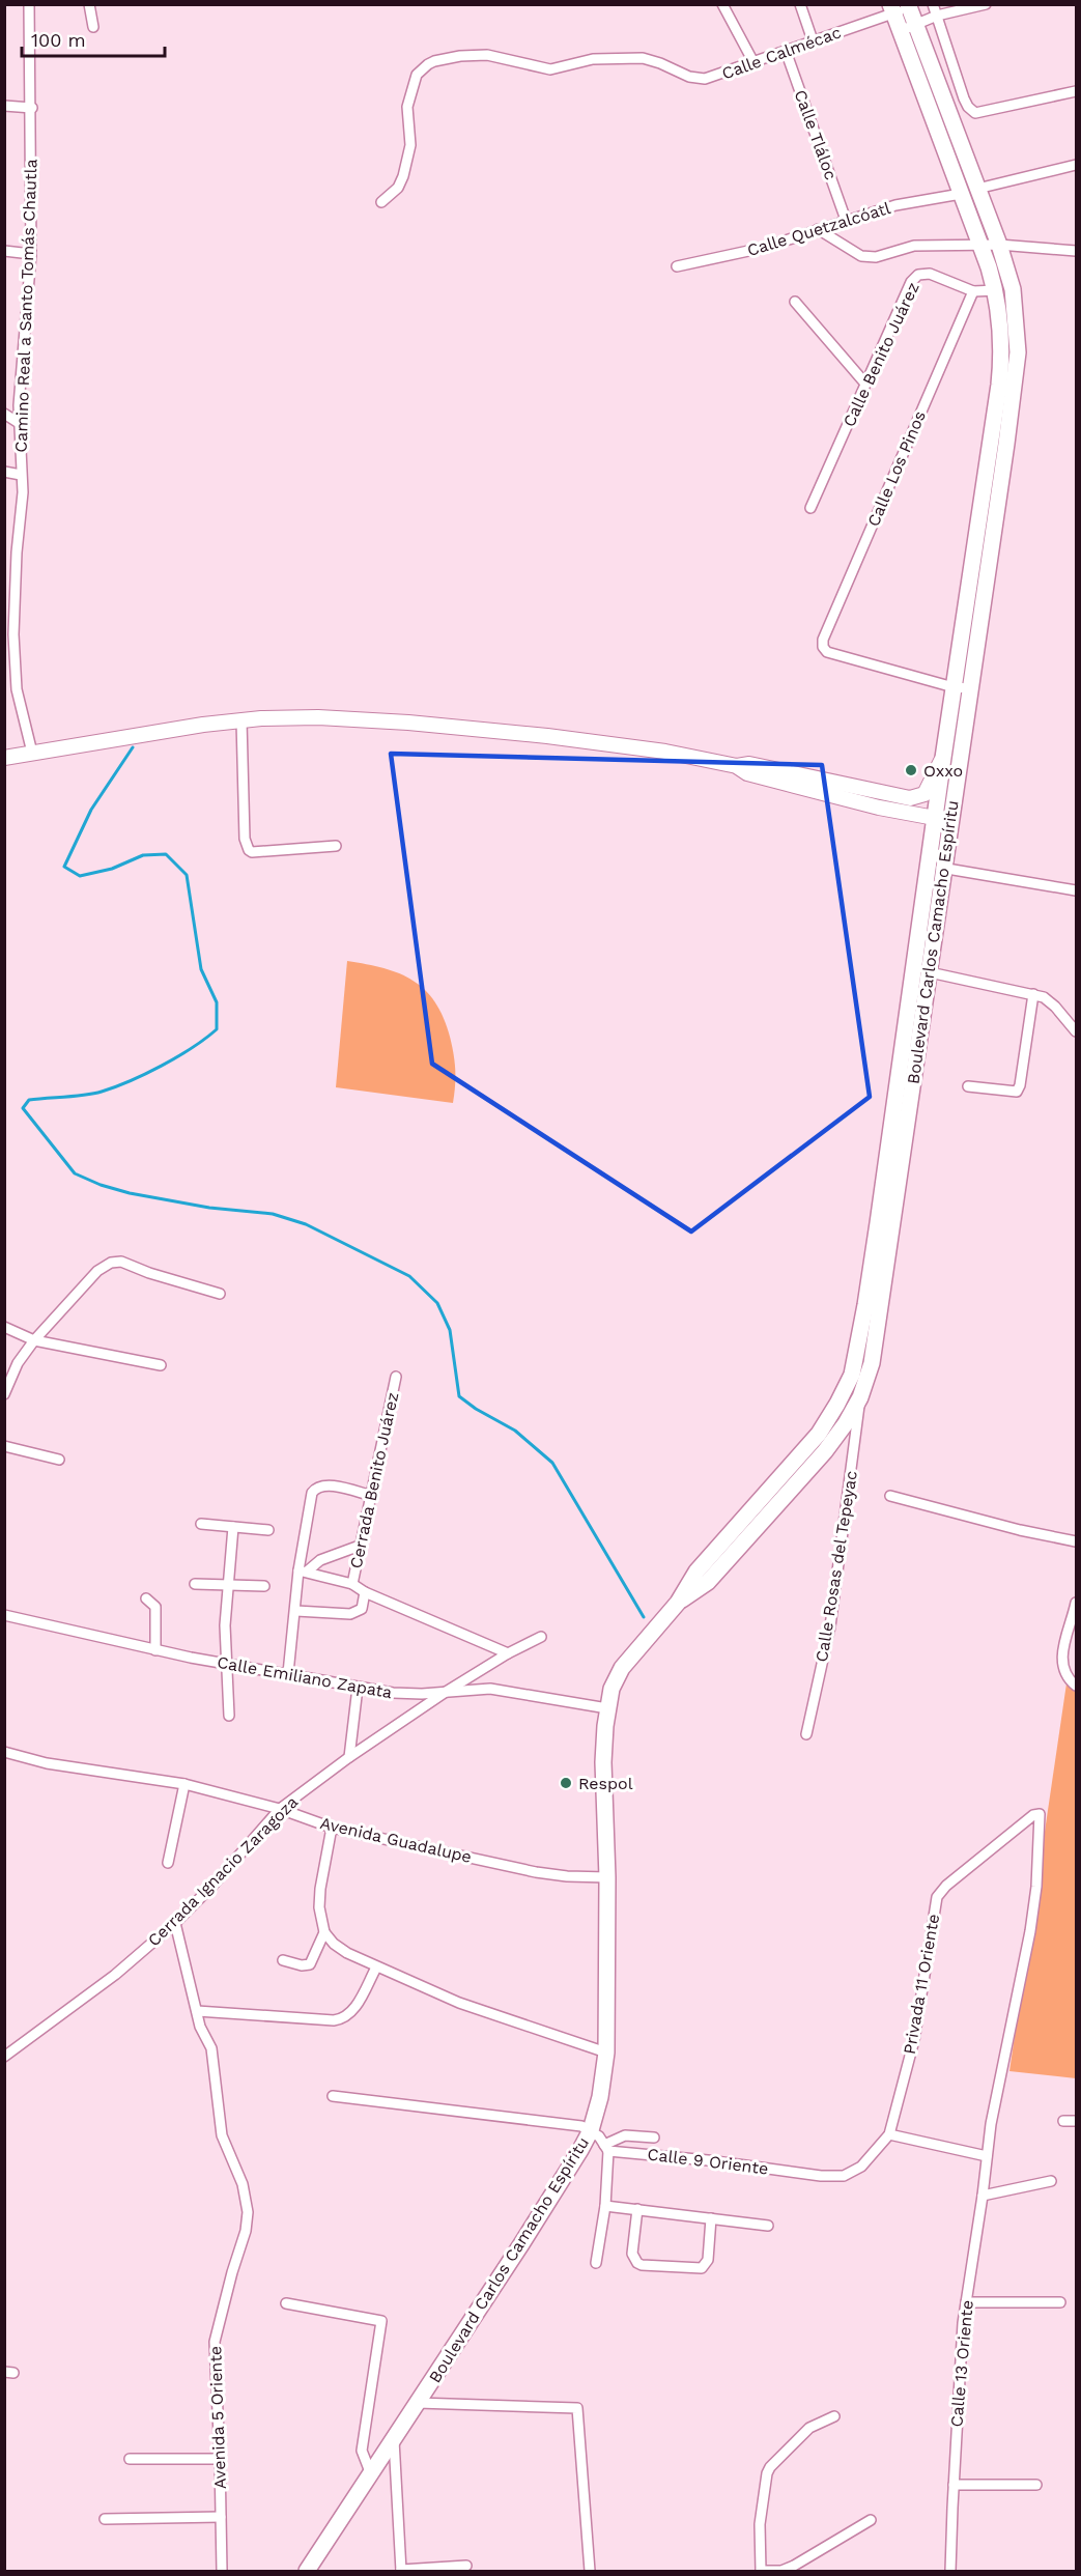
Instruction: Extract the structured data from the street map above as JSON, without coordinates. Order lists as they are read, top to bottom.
{
  "streets": {
    "main road": ["Boulevard Carlos Camacho Espíritu"],
    "street": [
      "Calle Calmécac",
      "Calle Tláloc",
      "Calle Quetzalcóatl",
      "Camino Real a Santo Tomás Chautla",
      "Calle Benito Juárez",
      "Calle Los Pinos",
      "Cerrada Benito Juárez",
      "Calle Rosas del Tepeyac",
      "Calle Emiliano Zapata",
      "Avenida Guadalupe",
      "Cerrada Ignacio Zaragoza",
      "Privada 11 Oriente",
      "Calle 9 Oriente",
      "Calle 13 Oriente",
      "Avenida 5 Oriente"
    ]
  },
  "crossings": [
    ["Calle Calmécac", "Calle Tláloc"],
    ["Calle Calmécac", "Boulevard Carlos Camacho Espíritu"],
    ["Calle Tláloc", "Calle Quetzalcóatl"],
    ["Calle Quetzalcóatl", "Boulevard Carlos Camacho Espíritu"],
    ["Calle Benito Juárez", "Calle Los Pinos"],
    ["Calle Benito Juárez", "Boulevard Carlos Camacho Espíritu"],
    ["Calle Los Pinos", "Boulevard Carlos Camacho Espíritu"],
    ["Boulevard Carlos Camacho Espíritu", "Calle Rosas del Tepeyac"],
    ["Boulevard Carlos Camacho Espíritu", "Calle Emiliano Zapata"],
    ["Boulevard Carlos Camacho Espíritu", "Avenida Guadalupe"],
    ["Calle Emiliano Zapata", "Cerrada Ignacio Zaragoza"],
    ["Avenida Guadalupe", "Cerrada Ignacio Zaragoza"],
    ["Privada 11 Oriente", "Calle 9 Oriente"],
    ["Privada 11 Oriente", "Calle 13 Oriente"]
  ],
  "places": ["Oxxo", "Respol"],
  "scale_bar": "100 m"
}
